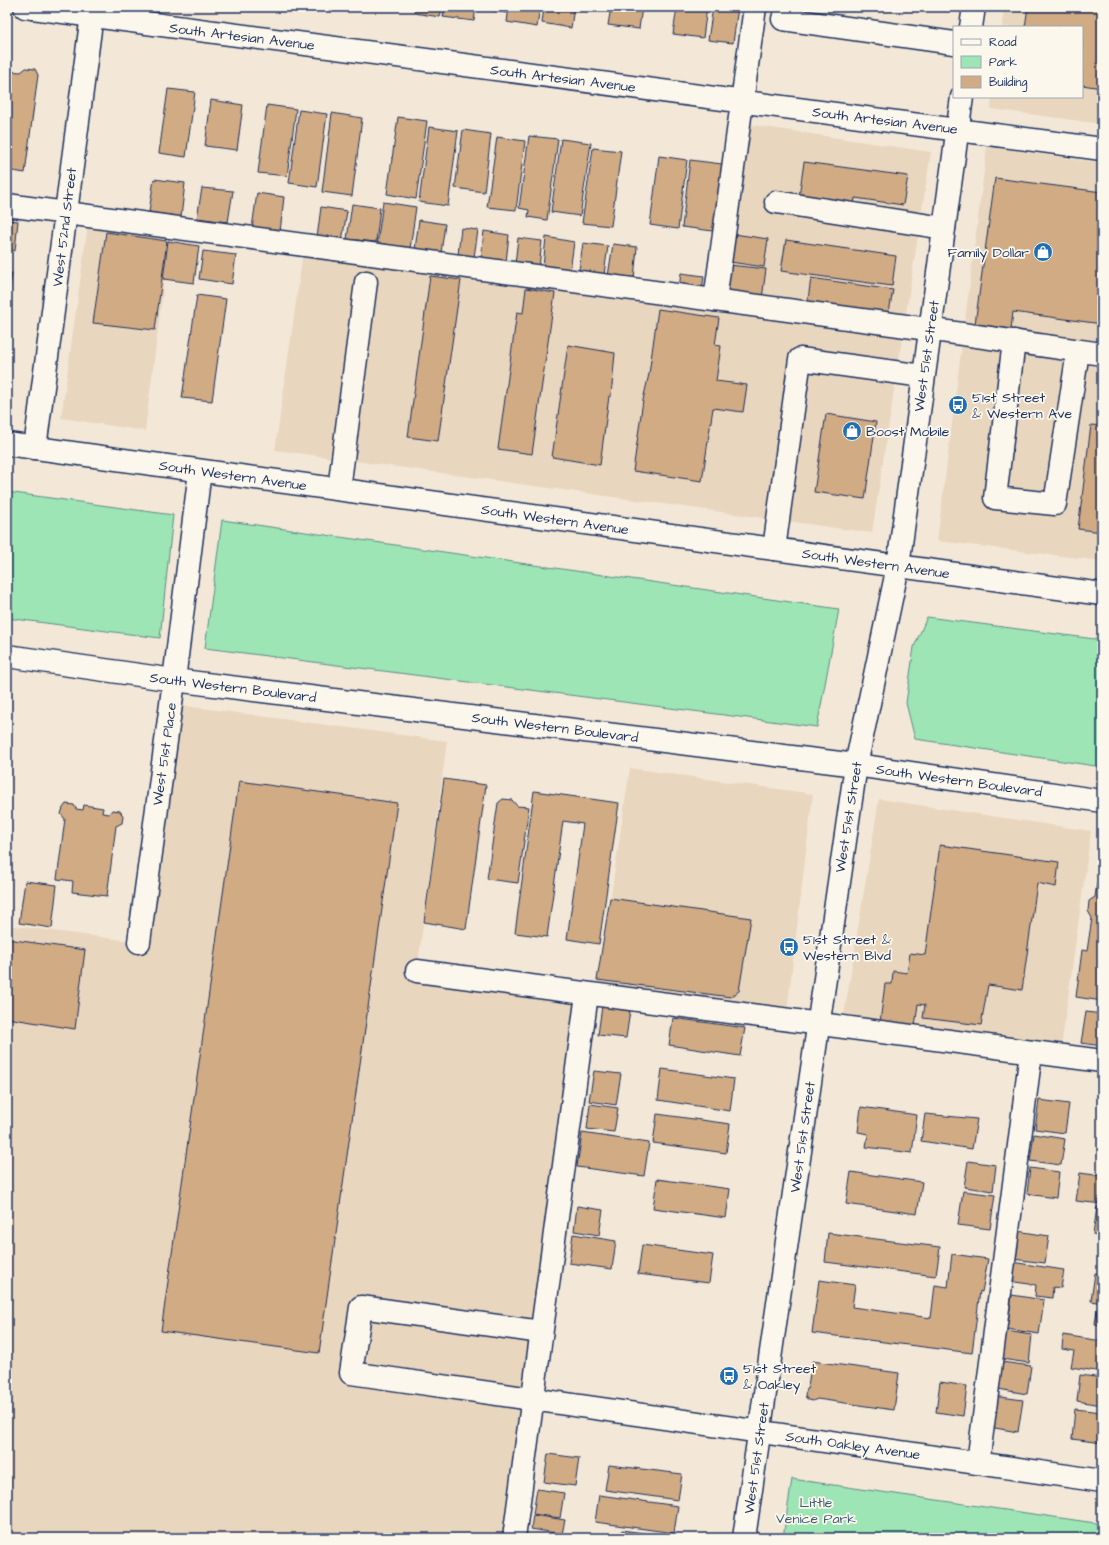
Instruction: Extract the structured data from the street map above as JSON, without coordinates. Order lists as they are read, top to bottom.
{
  "streets": {
    "street": [
      "South Artesian Avenue",
      "West 52nd Street",
      "West 51st Street",
      "South Western Avenue",
      "South Western Boulevard",
      "West 51st Place",
      "South Oakley Avenue"
    ]
  },
  "crossings": [
    ["South Artesian Avenue", "West 52nd Street"],
    ["South Artesian Avenue", "West 51st Street"],
    ["West 52nd Street", "South Western Avenue"],
    ["West 51st Street", "South Western Avenue"],
    ["West 51st Street", "South Western Boulevard"],
    ["West 51st Street", "South Oakley Avenue"],
    ["South Western Avenue", "West 51st Place"],
    ["South Western Boulevard", "West 51st Place"]
  ],
  "parks": ["Little Venice Park"],
  "places": {
    "shop": ["Family Dollar", "Boost Mobile"],
    "bus stop": ["51st Street & Western Ave", "51st Street & Western Blvd", "51st Street & Oakley"]
  },
  "legend": ["Road", "Park", "Building"]
}
